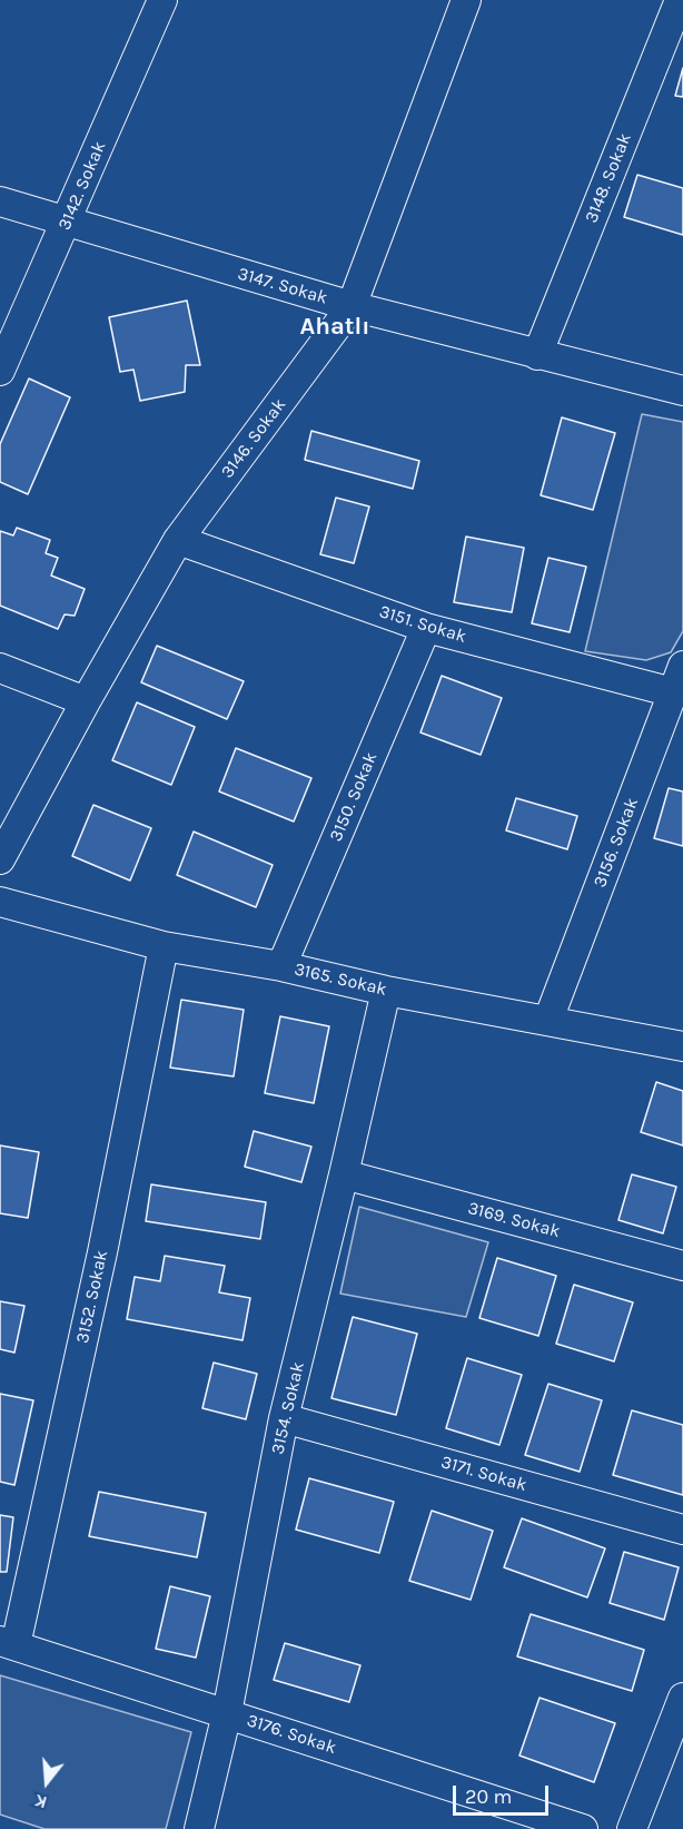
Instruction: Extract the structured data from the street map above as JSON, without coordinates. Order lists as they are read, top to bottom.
{
  "streets": {
    "street": [
      "3148. Sokak",
      "3142. Sokak",
      "3147. Sokak",
      "3146. Sokak",
      "3151. Sokak",
      "3150. Sokak",
      "3156. Sokak",
      "3165. Sokak",
      "3169. Sokak",
      "3152. Sokak",
      "3154. Sokak",
      "3171. Sokak",
      "3176. Sokak"
    ]
  },
  "crossings": [
    ["3148. Sokak", "3147. Sokak"],
    ["3142. Sokak", "3147. Sokak"],
    ["3147. Sokak", "3146. Sokak"],
    ["3146. Sokak", "3151. Sokak"],
    ["3151. Sokak", "3150. Sokak"],
    ["3151. Sokak", "3156. Sokak"],
    ["3150. Sokak", "3165. Sokak"],
    ["3156. Sokak", "3165. Sokak"],
    ["3165. Sokak", "3152. Sokak"],
    ["3165. Sokak", "3154. Sokak"],
    ["3169. Sokak", "3154. Sokak"],
    ["3152. Sokak", "3176. Sokak"],
    ["3154. Sokak", "3171. Sokak"],
    ["3154. Sokak", "3176. Sokak"]
  ],
  "districts": ["Ahatlı"],
  "scale_bar": "20 m",
  "north": "bottom"
}
